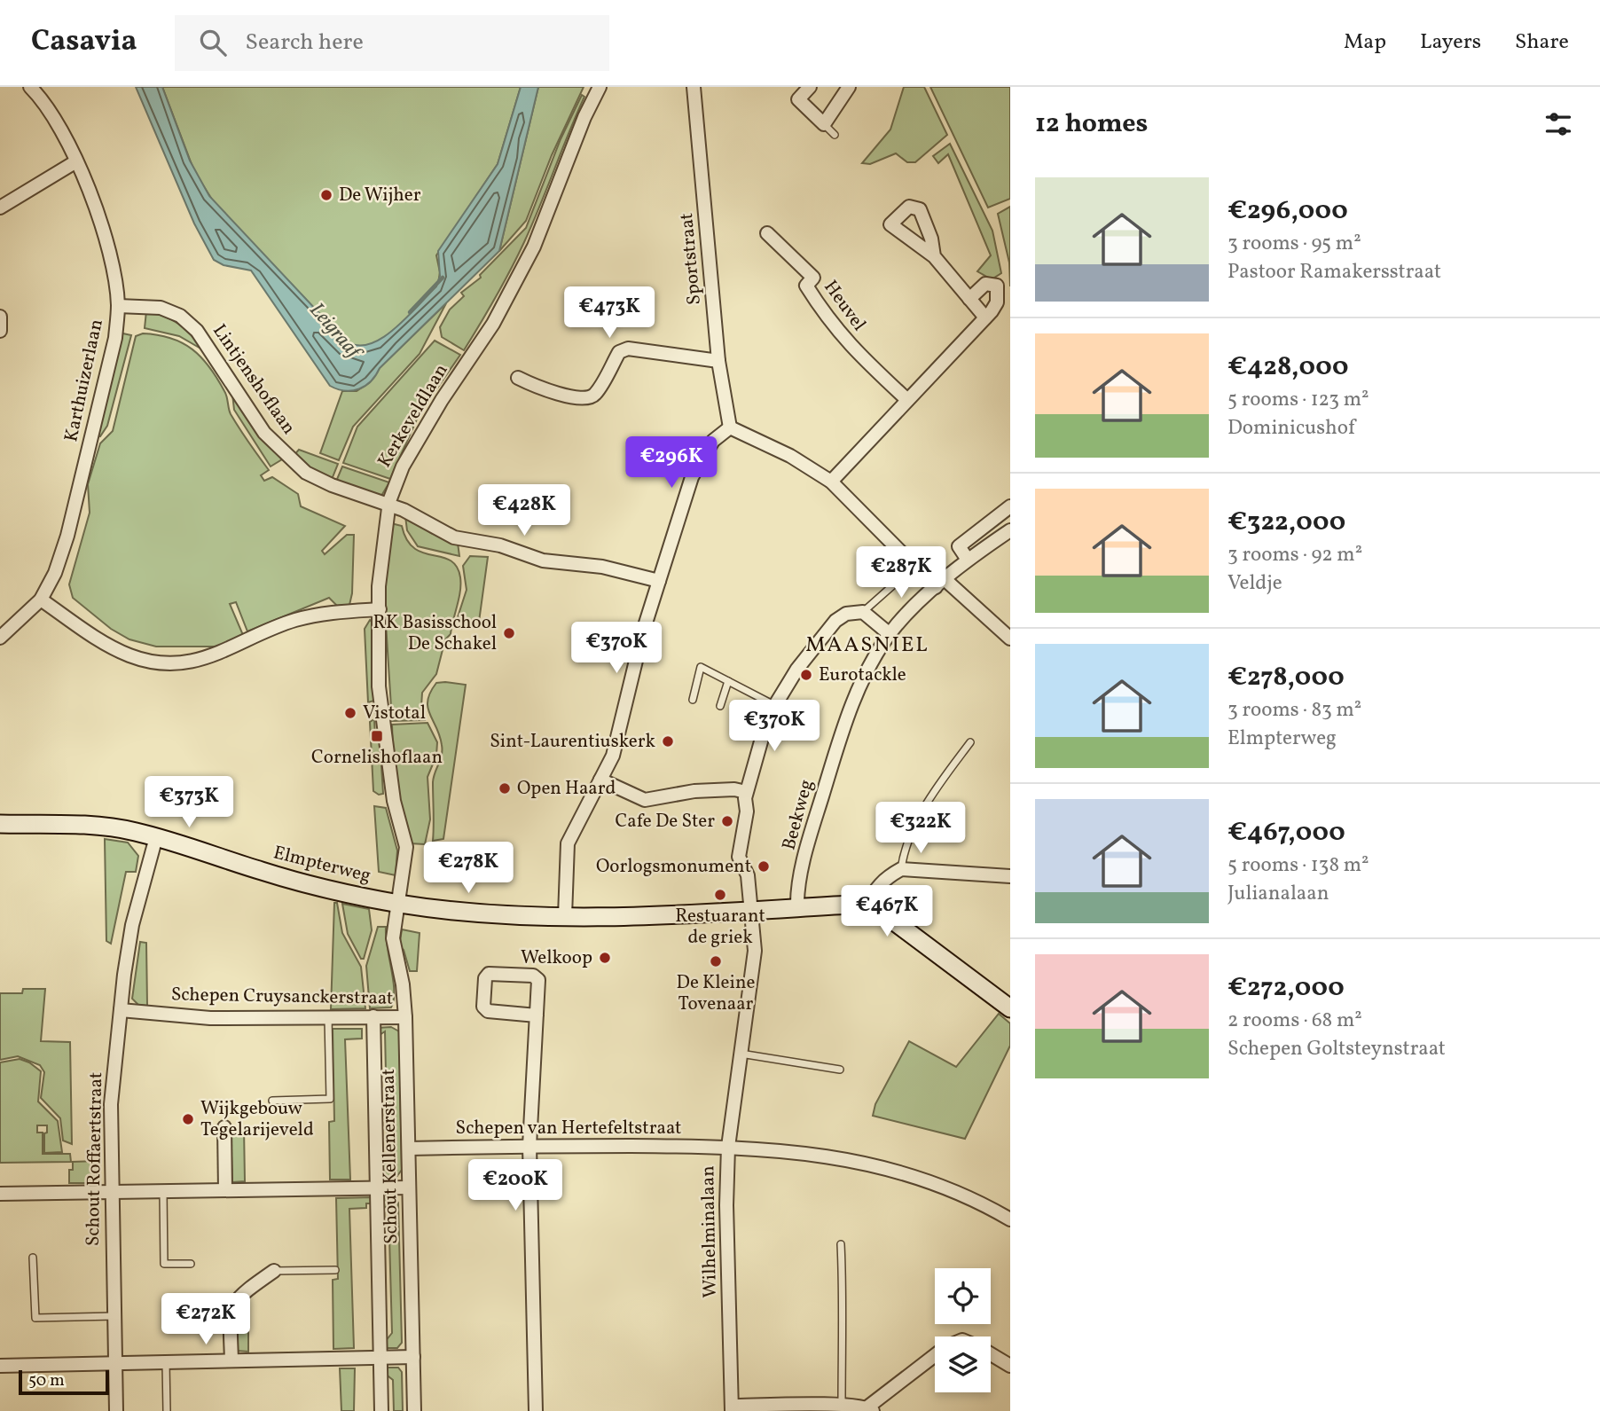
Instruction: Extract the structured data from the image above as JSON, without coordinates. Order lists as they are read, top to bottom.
{
  "streets": {
    "street": [
      "Sportstraat",
      "Heuvel",
      "Lintjenshoflaan",
      "Karthuizerlaan",
      "Kerkeveldlaan",
      "Beekweg",
      "Elmpterweg",
      "Schepen Cruysanckerstraat",
      "Schepen van Hertefeltstraat",
      "Schout Kellenerstraat",
      "Schout Roffaertstraat",
      "Wilhelminalaan"
    ]
  },
  "crossings": [
    ["Lintjenshoflaan", "Karthuizerlaan"],
    ["Lintjenshoflaan", "Kerkeveldlaan"],
    ["Kerkeveldlaan", "Elmpterweg"],
    ["Kerkeveldlaan", "Schout Kellenerstraat"],
    ["Beekweg", "Elmpterweg"],
    ["Elmpterweg", "Schout Kellenerstraat"],
    ["Elmpterweg", "Schout Roffaertstraat"],
    ["Elmpterweg", "Wilhelminalaan"],
    ["Schepen Cruysanckerstraat", "Schout Kellenerstraat"],
    ["Schepen Cruysanckerstraat", "Schout Roffaertstraat"],
    ["Schepen van Hertefeltstraat", "Schout Kellenerstraat"],
    ["Schepen van Hertefeltstraat", "Wilhelminalaan"]
  ],
  "districts": ["MAASNIEL"],
  "water": ["Leigraaf"],
  "places": {
    "other": [
      "De Wijher",
      "RK Basisschool De Schakel",
      "Eurotackle",
      "Vistotal",
      "Sint-Laurentiuskerk",
      "Open Haard",
      "Cafe De Ster",
      "Oorlogsmonument",
      "Restuarant de griek",
      "Welkoop",
      "De Kleine Tovenaar",
      "Wijkgebouw Tegelarijeveld"
    ],
    "transit": ["Cornelishoflaan"]
  },
  "scale_bar": "50 m",
  "page": {
    "header": "Casavia",
    "search": "Search here",
    "nav": ["Map", "Layers", "Share"],
    "heading": "12 homes",
    "list": [
      {
        "name": "€296,000",
        "note": "3 rooms · 95 m² · Pastoor Ramakersstraat"
      },
      {
        "name": "€428,000",
        "note": "5 rooms · 123 m² · Dominicushof"
      },
      {
        "name": "€322,000",
        "note": "3 rooms · 92 m² · Veldje"
      },
      {
        "name": "€278,000",
        "note": "3 rooms · 83 m² · Elmpterweg"
      },
      {
        "name": "€467,000",
        "note": "5 rooms · 138 m² · Julianalaan"
      },
      {
        "name": "€272,000",
        "note": "2 rooms · 68 m² · Schepen Goltsteynstraat"
      }
    ],
    "price": [
      "€473K",
      "€296K",
      "€428K",
      "€287K",
      "€370K",
      "€370K",
      "€373K",
      "€322K",
      "€278K",
      "€467K",
      "€200K",
      "€272K"
    ],
    "scale": "50 m"
  }
}
